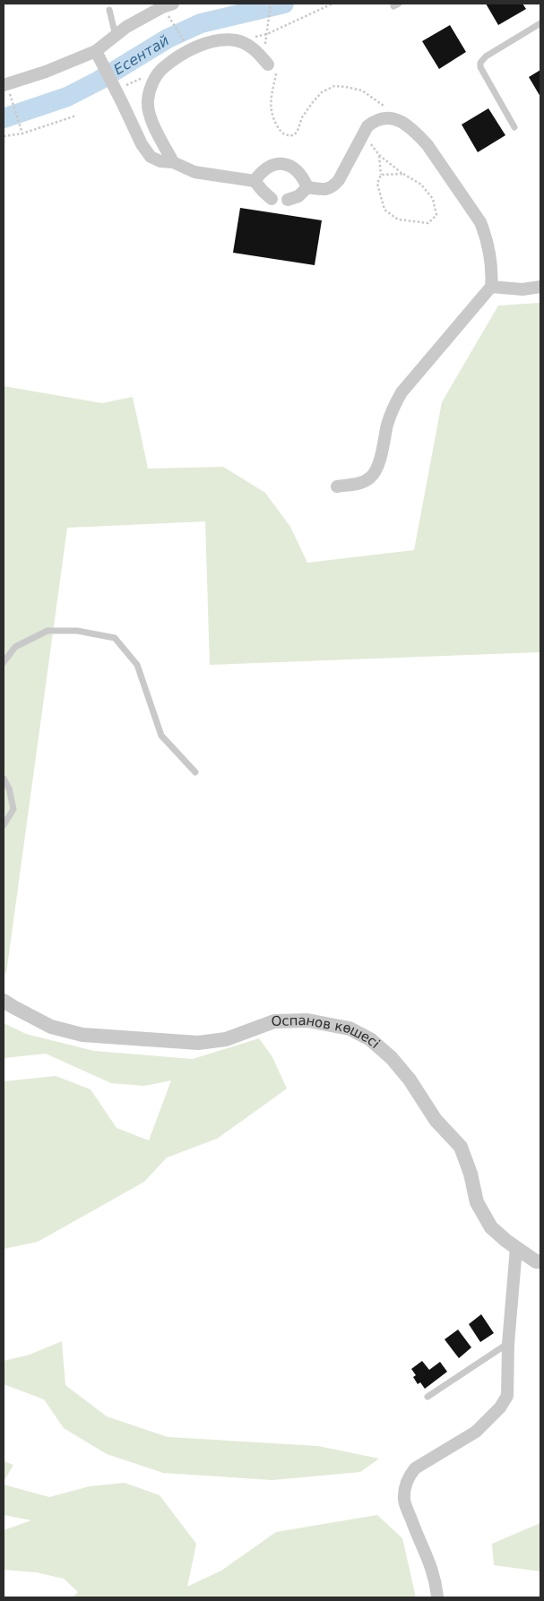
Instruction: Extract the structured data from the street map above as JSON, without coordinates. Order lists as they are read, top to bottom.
{
  "streets": {
    "street": ["Оспанов көшесі"]
  },
  "water": ["Есентай"]
}
